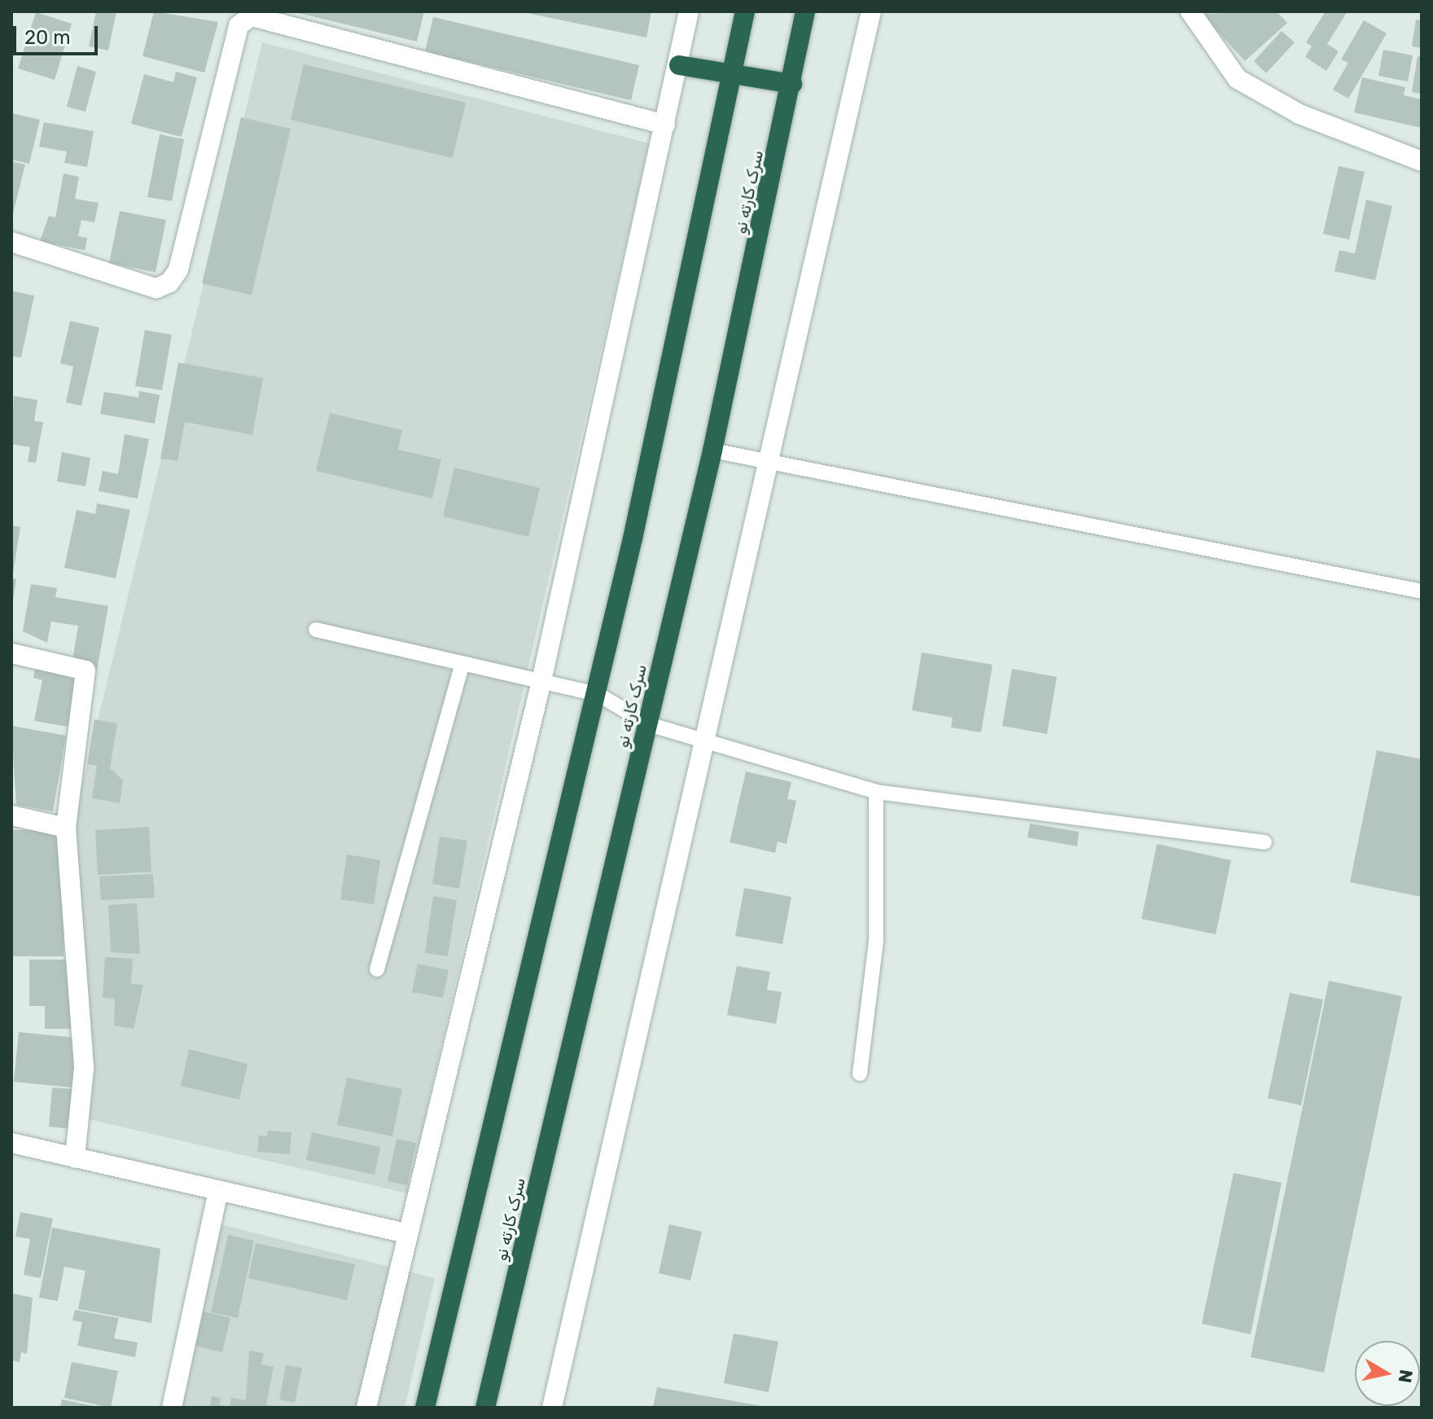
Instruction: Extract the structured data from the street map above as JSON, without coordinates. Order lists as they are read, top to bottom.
{
  "streets": {
    "highway": ["سرک کارته نو"]
  },
  "scale_bar": "20 m",
  "north": "right"
}
